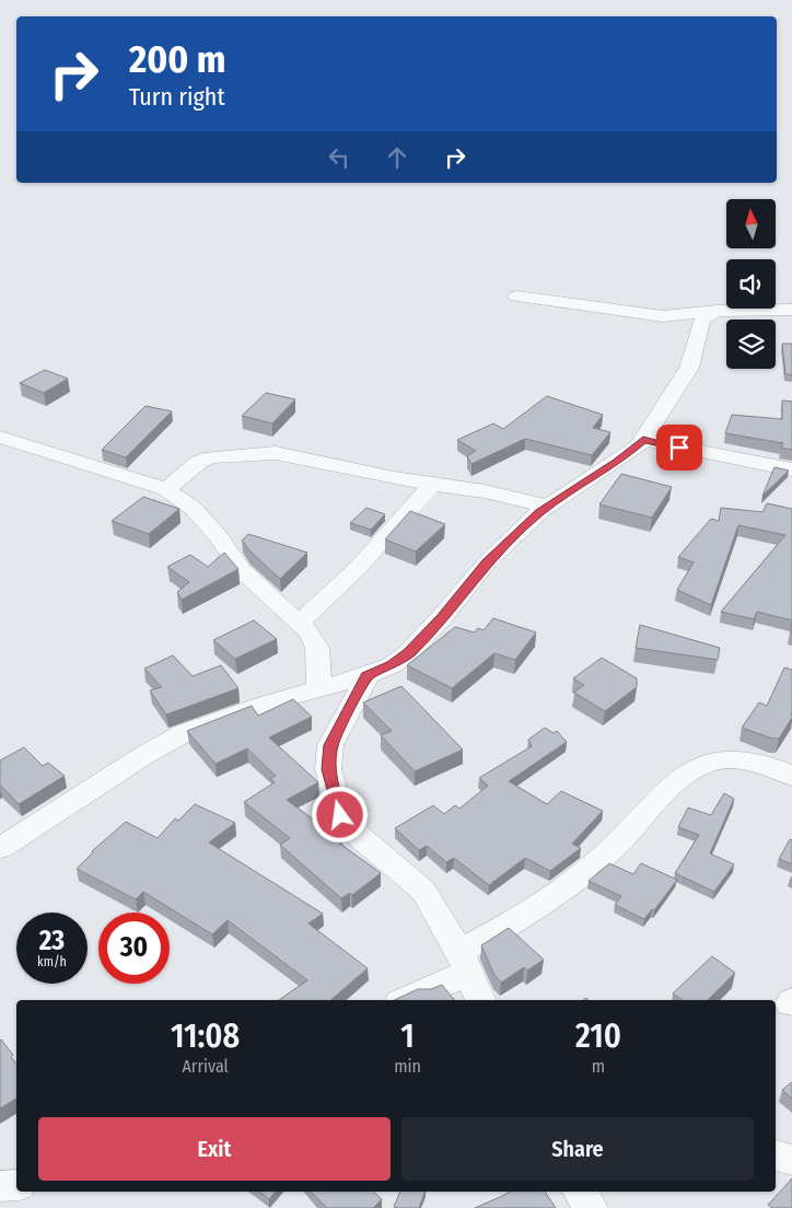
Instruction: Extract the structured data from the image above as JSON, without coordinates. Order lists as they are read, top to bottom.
{
  "north": "top",
  "page": {
    "turn": ["200 m", "Turn right"],
    "speed": "23 km/h",
    "limit": "30",
    "eta": [
      "11:08",
      "Arrival",
      "1",
      "min",
      "210",
      "m"
    ],
    "buttons": ["Exit", "Share"]
  }
}
